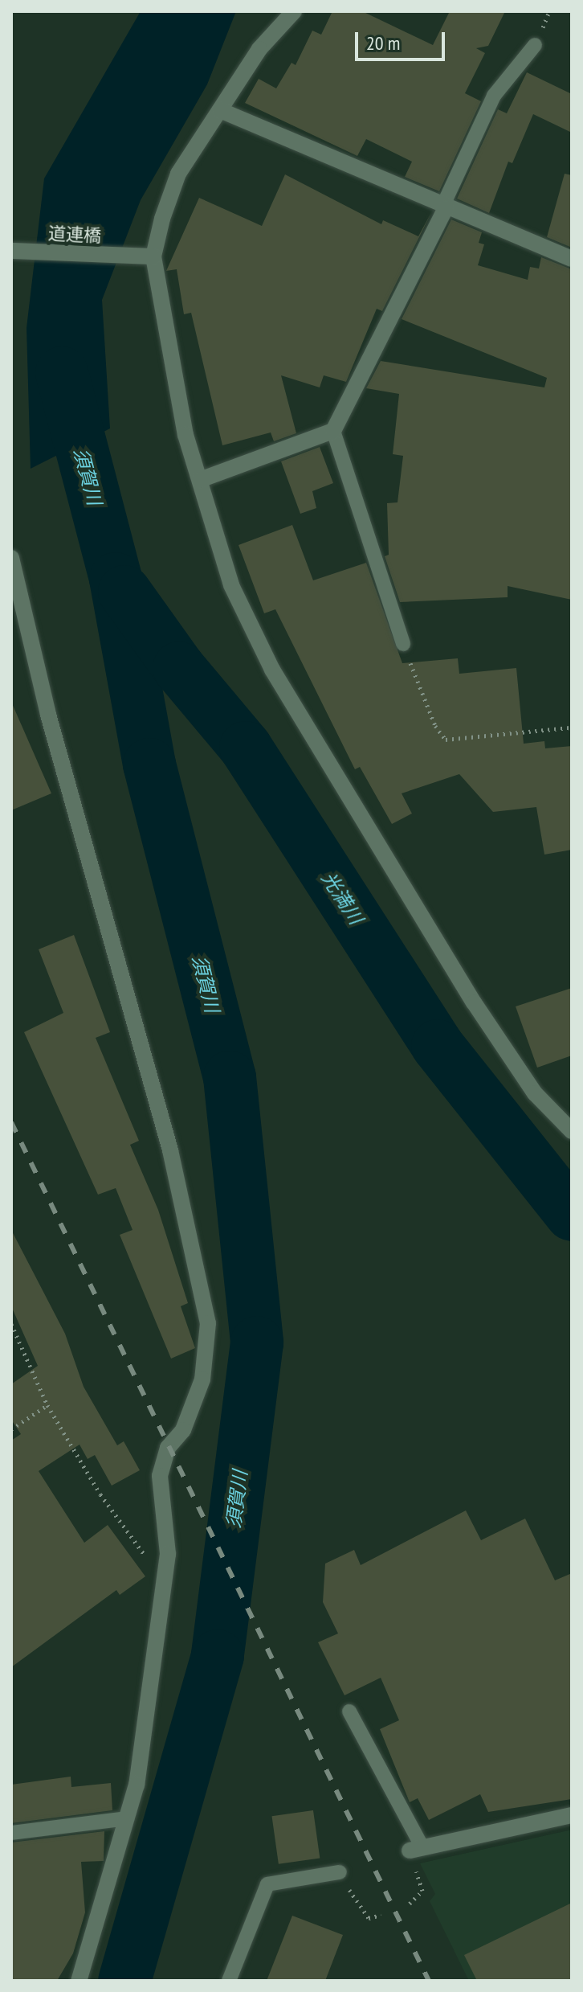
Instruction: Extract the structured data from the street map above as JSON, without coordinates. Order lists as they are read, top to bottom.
{
  "streets": {
    "street": ["道連橋"]
  },
  "water": ["須賀川", "光満川"],
  "scale_bar": "20 m"
}
